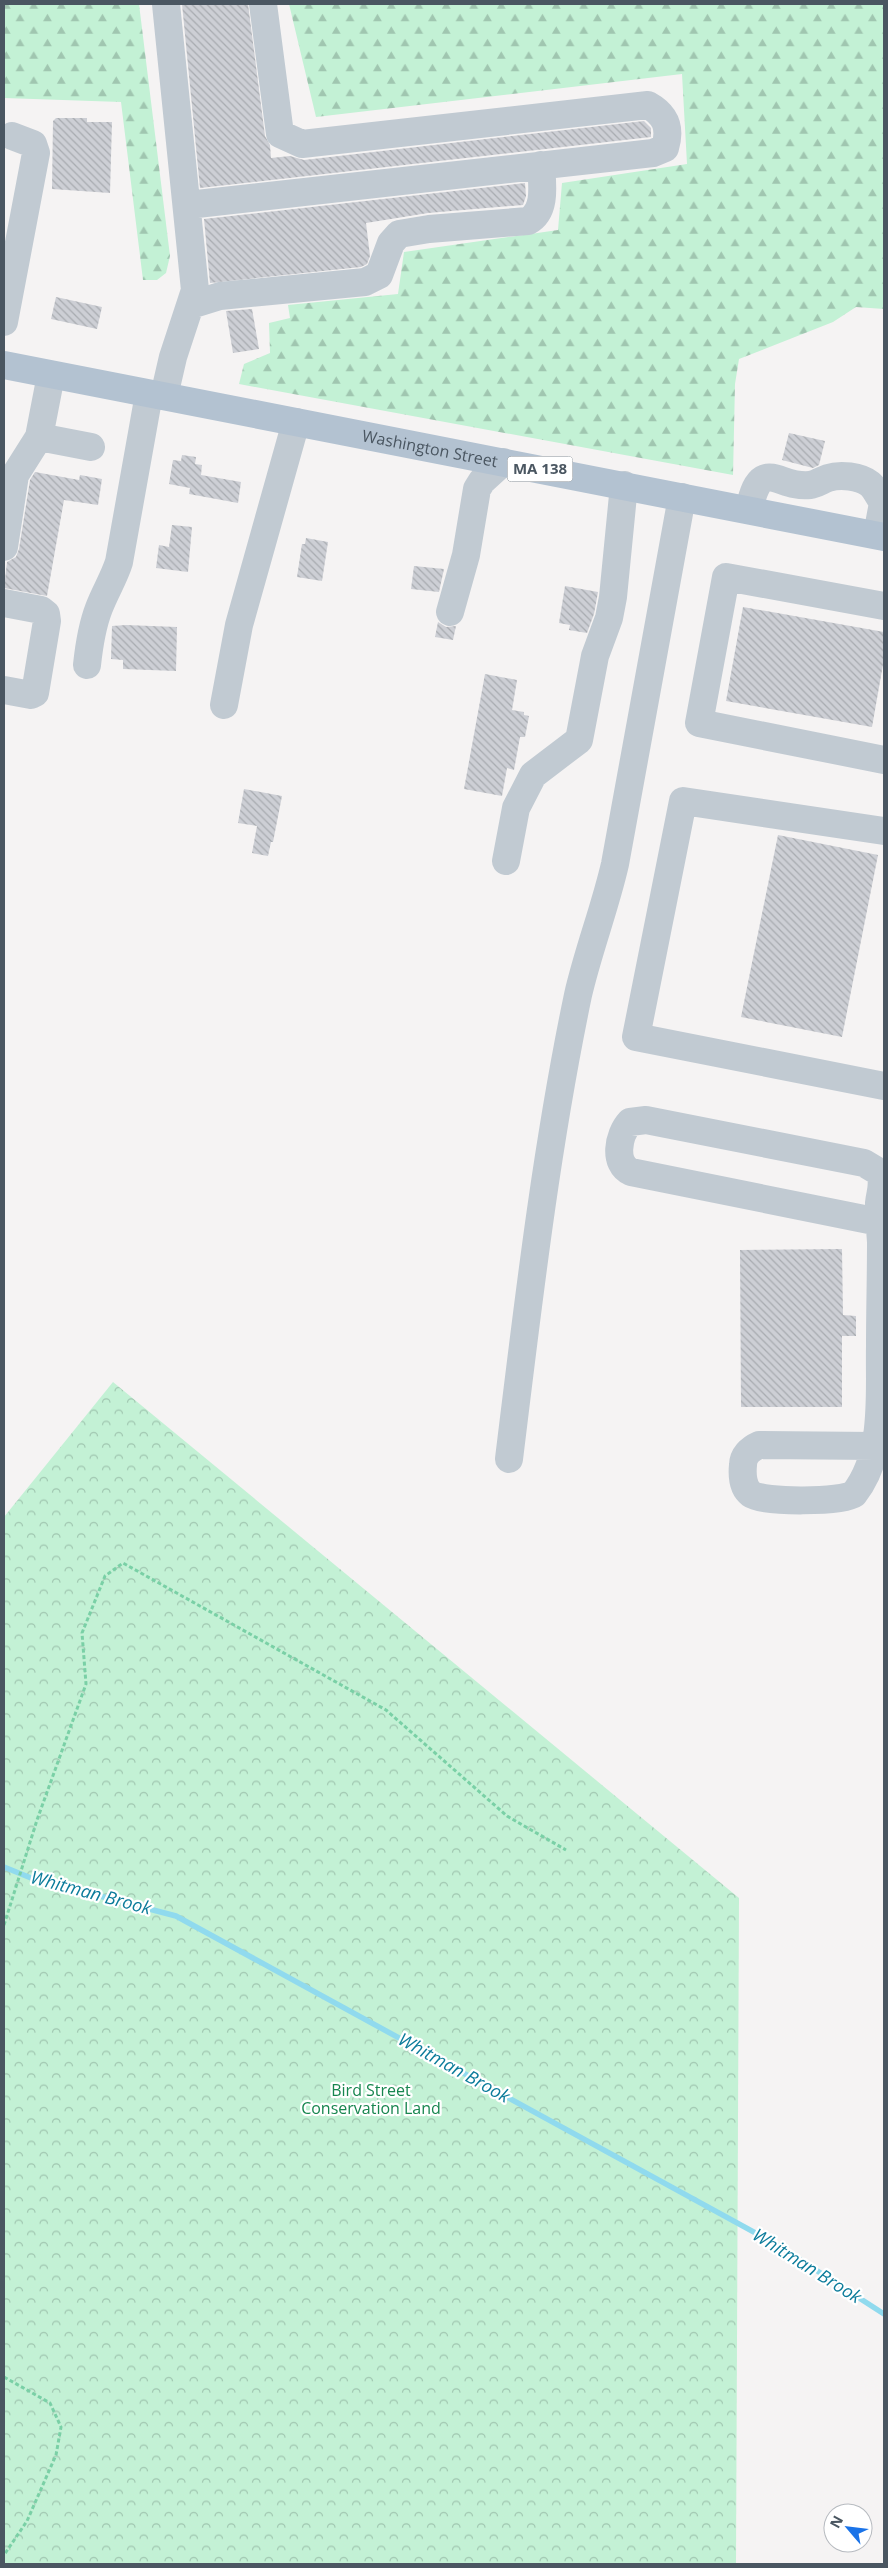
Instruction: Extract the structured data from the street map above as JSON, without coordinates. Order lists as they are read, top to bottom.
{
  "streets": {
    "main road": ["Washington Street", "MA 138"]
  },
  "water": ["Whitman Brook"],
  "parks": ["Bird Street Conservation Land"],
  "north": "top left"
}
